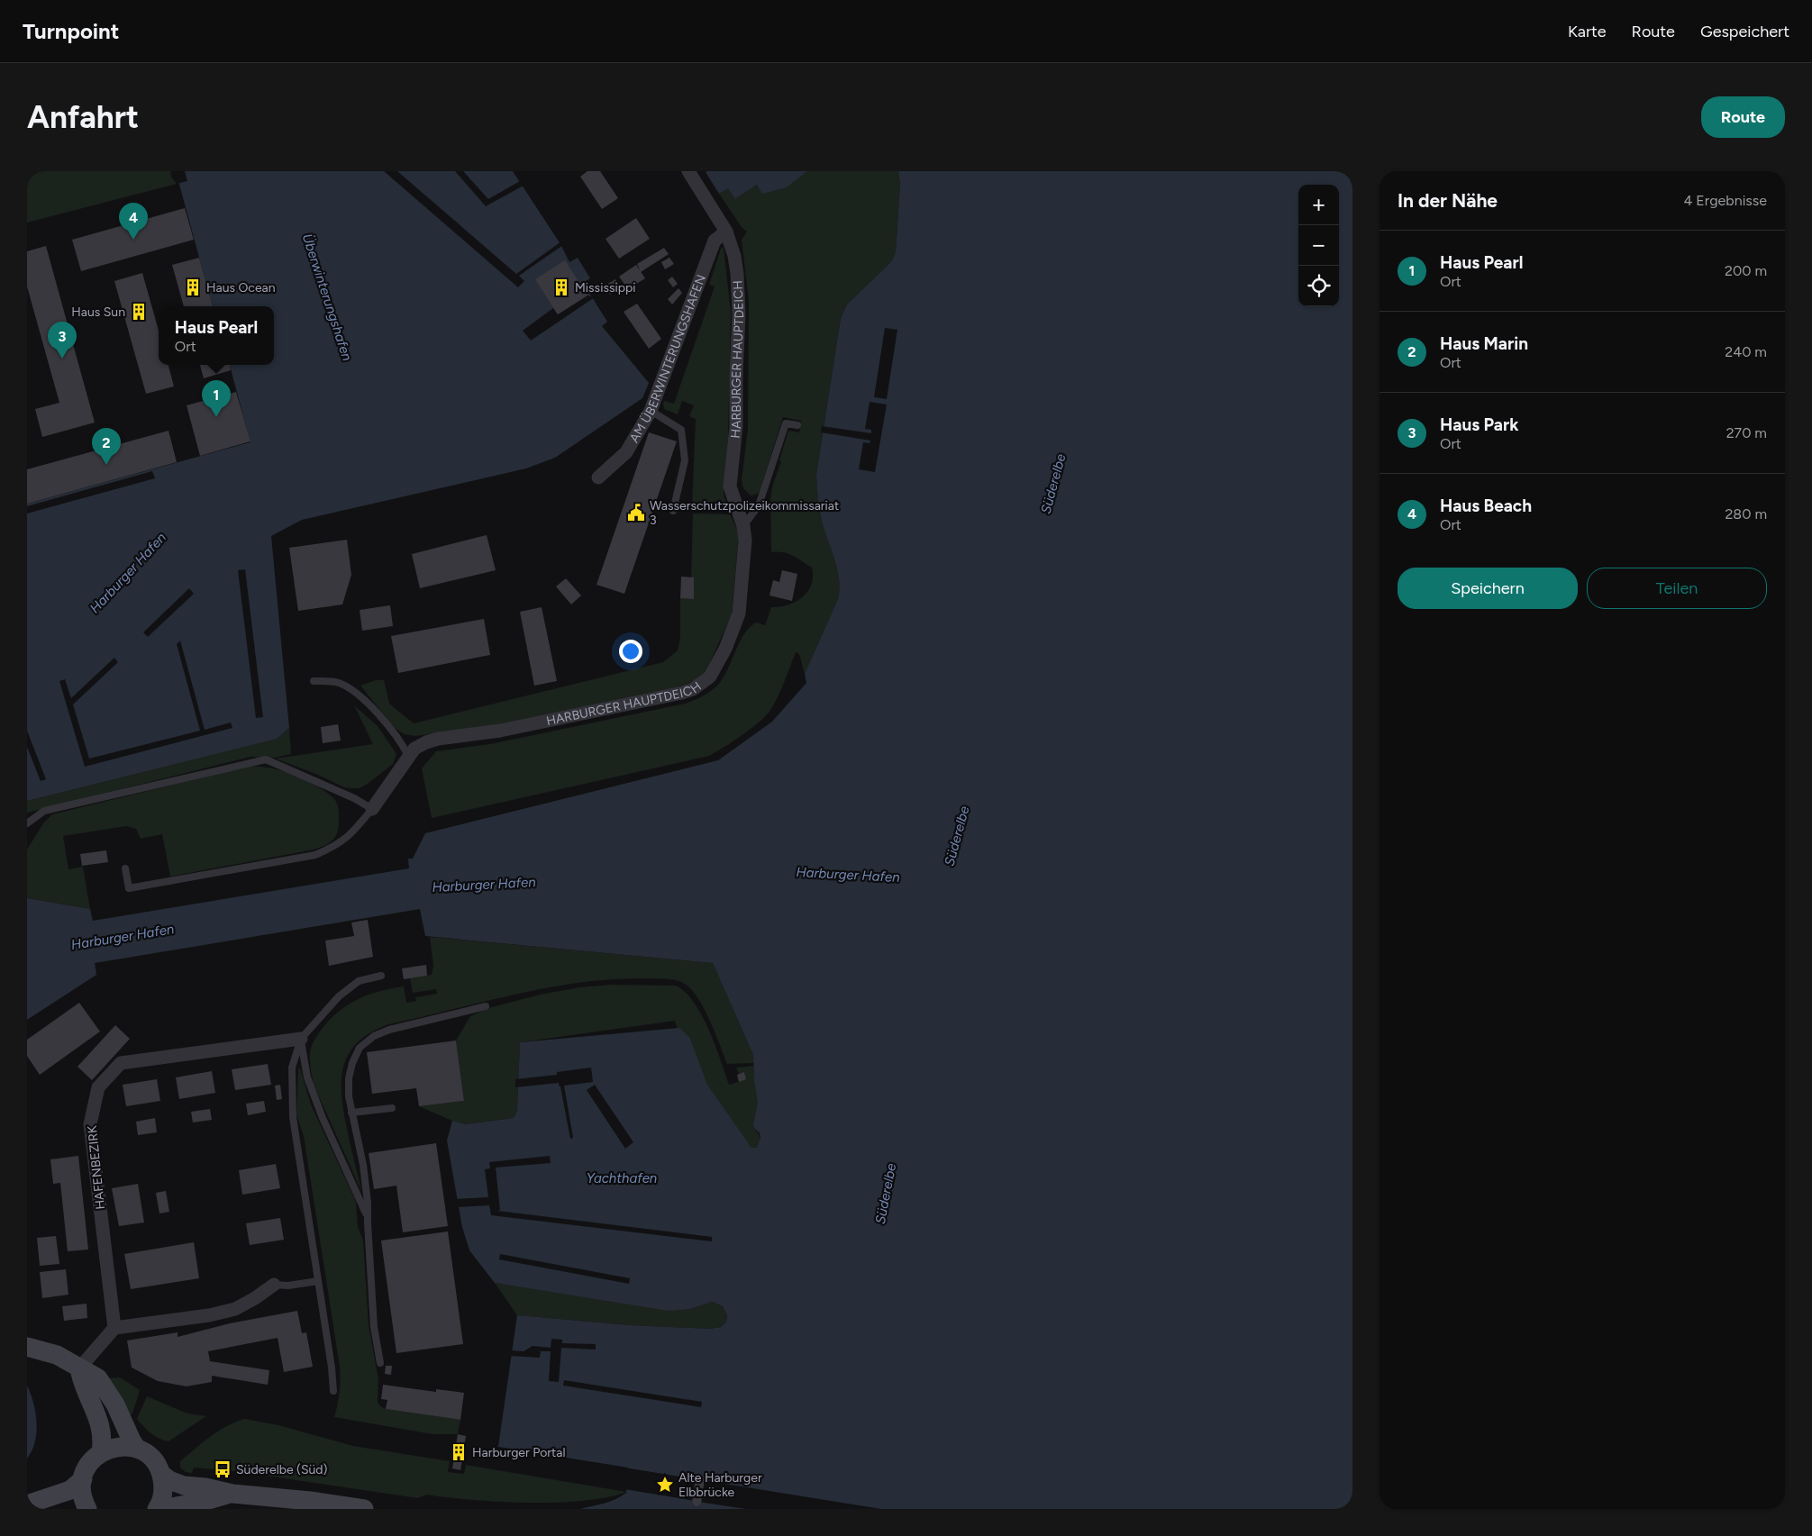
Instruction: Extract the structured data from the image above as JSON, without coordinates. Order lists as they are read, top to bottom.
{
  "streets": {
    "street": ["AM ÜBERWINTERUNGSHAFEN", "HARBURGER HAUPTDEICH", "HAFENBEZIRK"]
  },
  "crossings": [
    ["AM ÜBERWINTERUNGSHAFEN", "HARBURGER HAUPTDEICH"]
  ],
  "water": [
    "Überwinterungshafen",
    "Süderelbe",
    "Harburger Hafen",
    "Yachthafen"
  ],
  "places": {
    "building": [
      "Haus Ocean",
      "Mississippi",
      "Haus Sun",
      "Harburger Portal"
    ],
    "public building": ["Wasserschutzpolizeikommissariat 3"],
    "bus stop": ["Süderelbe (Süd)"],
    "place": ["Alte Harburger Elbbrücke"]
  },
  "page": {
    "header": "Turnpoint",
    "nav": ["Karte", "Route", "Gespeichert"],
    "buttons": [
      "Route",
      ["Speichern", "Teilen"]
    ],
    "title": "Anfahrt",
    "heading": ["In der Nähe", "4 Ergebnisse"],
    "map_buttons": ["+", "−"],
    "pins": [
      "4",
      "3",
      "1",
      "2"
    ],
    "list": [
      {
        "mark": "1",
        "name": "Haus Pearl",
        "note": "Ort",
        "value": "200 m"
      },
      {
        "mark": "2",
        "name": "Haus Marin",
        "note": "Ort",
        "value": "240 m"
      },
      {
        "mark": "3",
        "name": "Haus Park",
        "note": "Ort",
        "value": "270 m"
      },
      {
        "mark": "4",
        "name": "Haus Beach",
        "note": "Ort",
        "value": "280 m"
      }
    ],
    "popup": ["Haus Pearl", "Ort"]
  }
}
